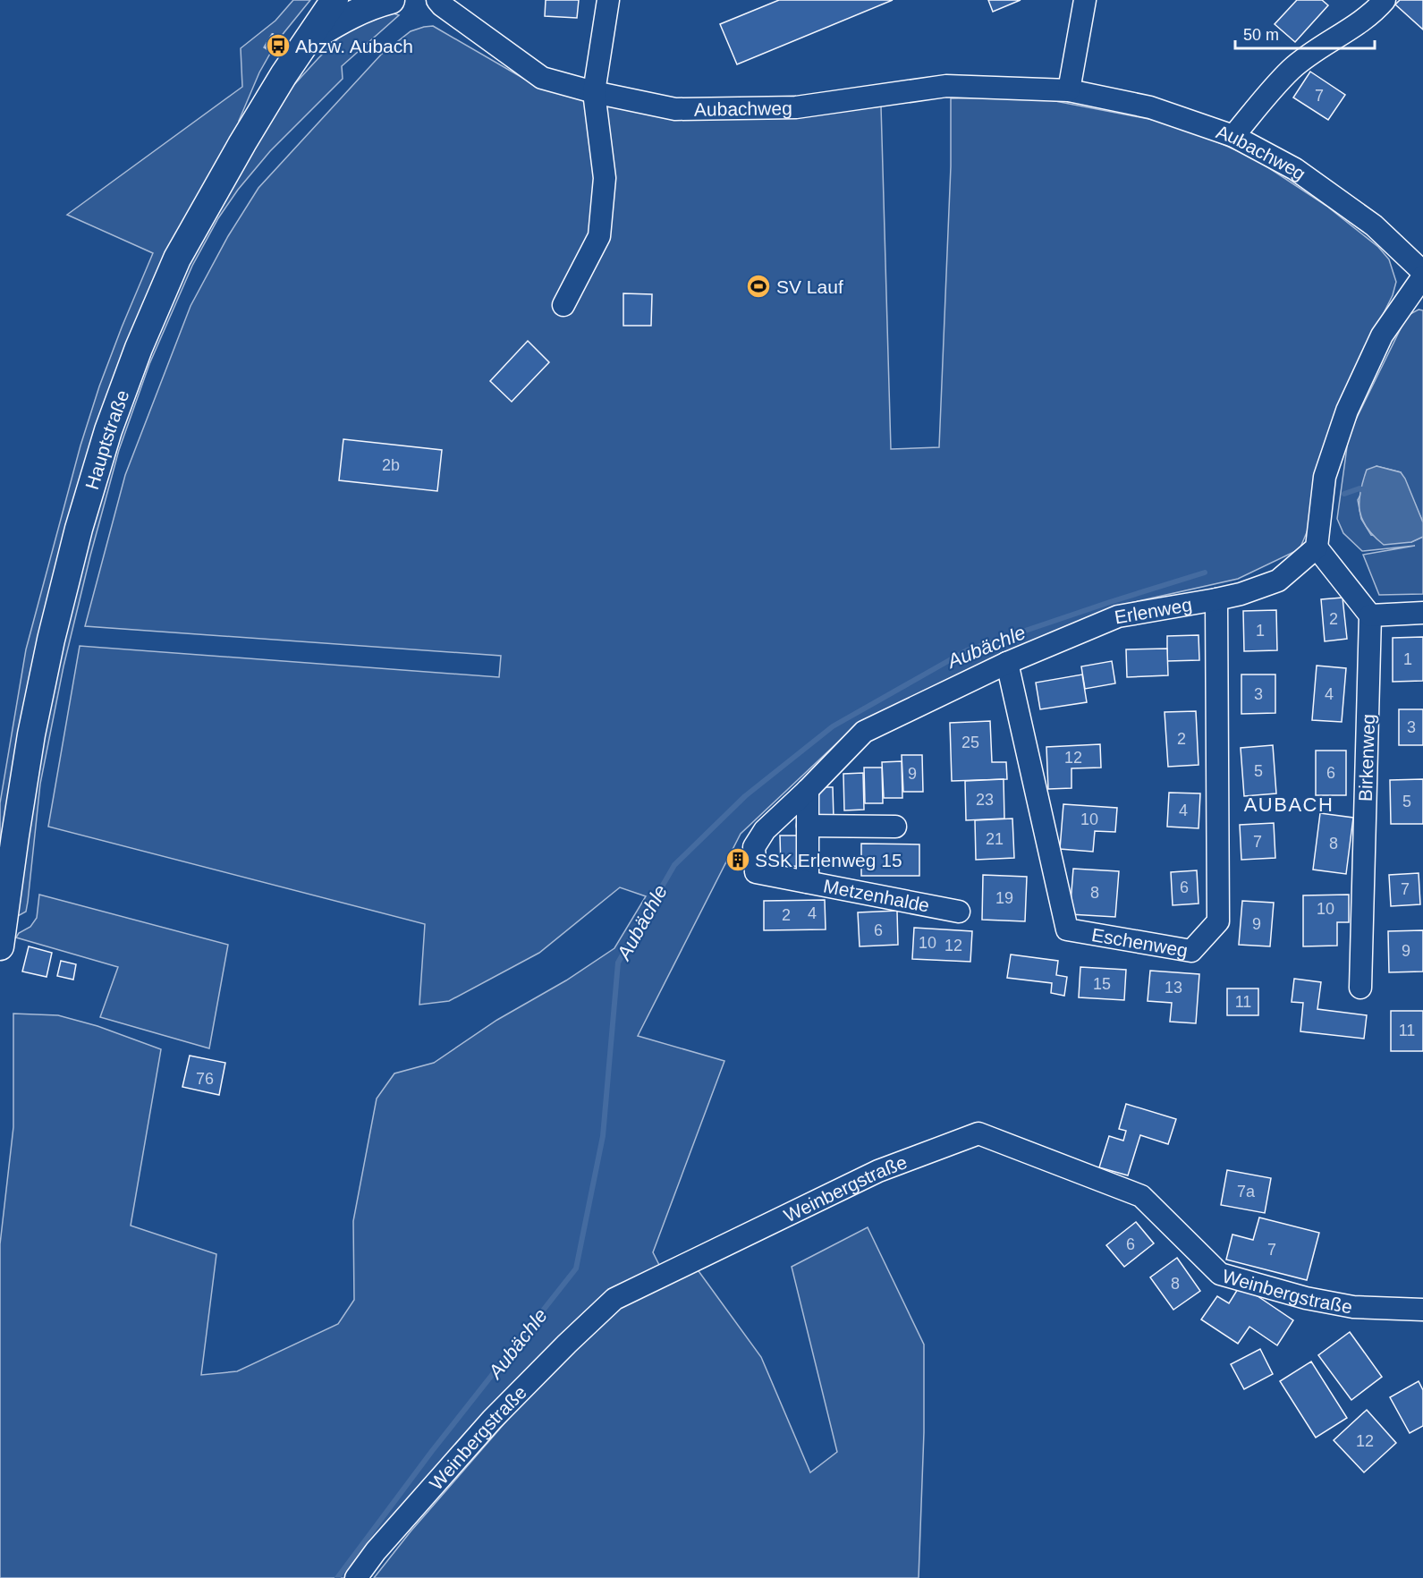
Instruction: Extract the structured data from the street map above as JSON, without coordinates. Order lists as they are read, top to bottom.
{
  "streets": {
    "main road": ["Hauptstraße"],
    "street": [
      "Aubachweg",
      "Erlenweg",
      "Birkenweg",
      "Metzenhalde",
      "Eschenweg",
      "Weinbergstraße"
    ]
  },
  "crossings": [
    ["Erlenweg", "Metzenhalde"],
    ["Erlenweg", "Eschenweg"]
  ],
  "districts": ["AUBACH"],
  "water": ["Aubächle"],
  "places": {
    "bus stop": ["Abzw. Aubach"],
    "sports": ["SV Lauf"],
    "building": ["SSK Erlenweg 15"]
  },
  "house_numbers": [
    "7",
    "2b",
    "2",
    "1",
    "1",
    "3",
    "4",
    "3",
    "2",
    "25",
    "12",
    "5",
    "6",
    "9",
    "23",
    "5",
    "4",
    "10",
    "21",
    "7",
    "8",
    "6",
    "7",
    "8",
    "19",
    "10",
    "4",
    "2",
    "9",
    "6",
    "10",
    "12",
    "9",
    "15",
    "13",
    "11",
    "11",
    "76",
    "7a",
    "6",
    "7",
    "8",
    "12"
  ],
  "scale_bar": "50 m"
}
